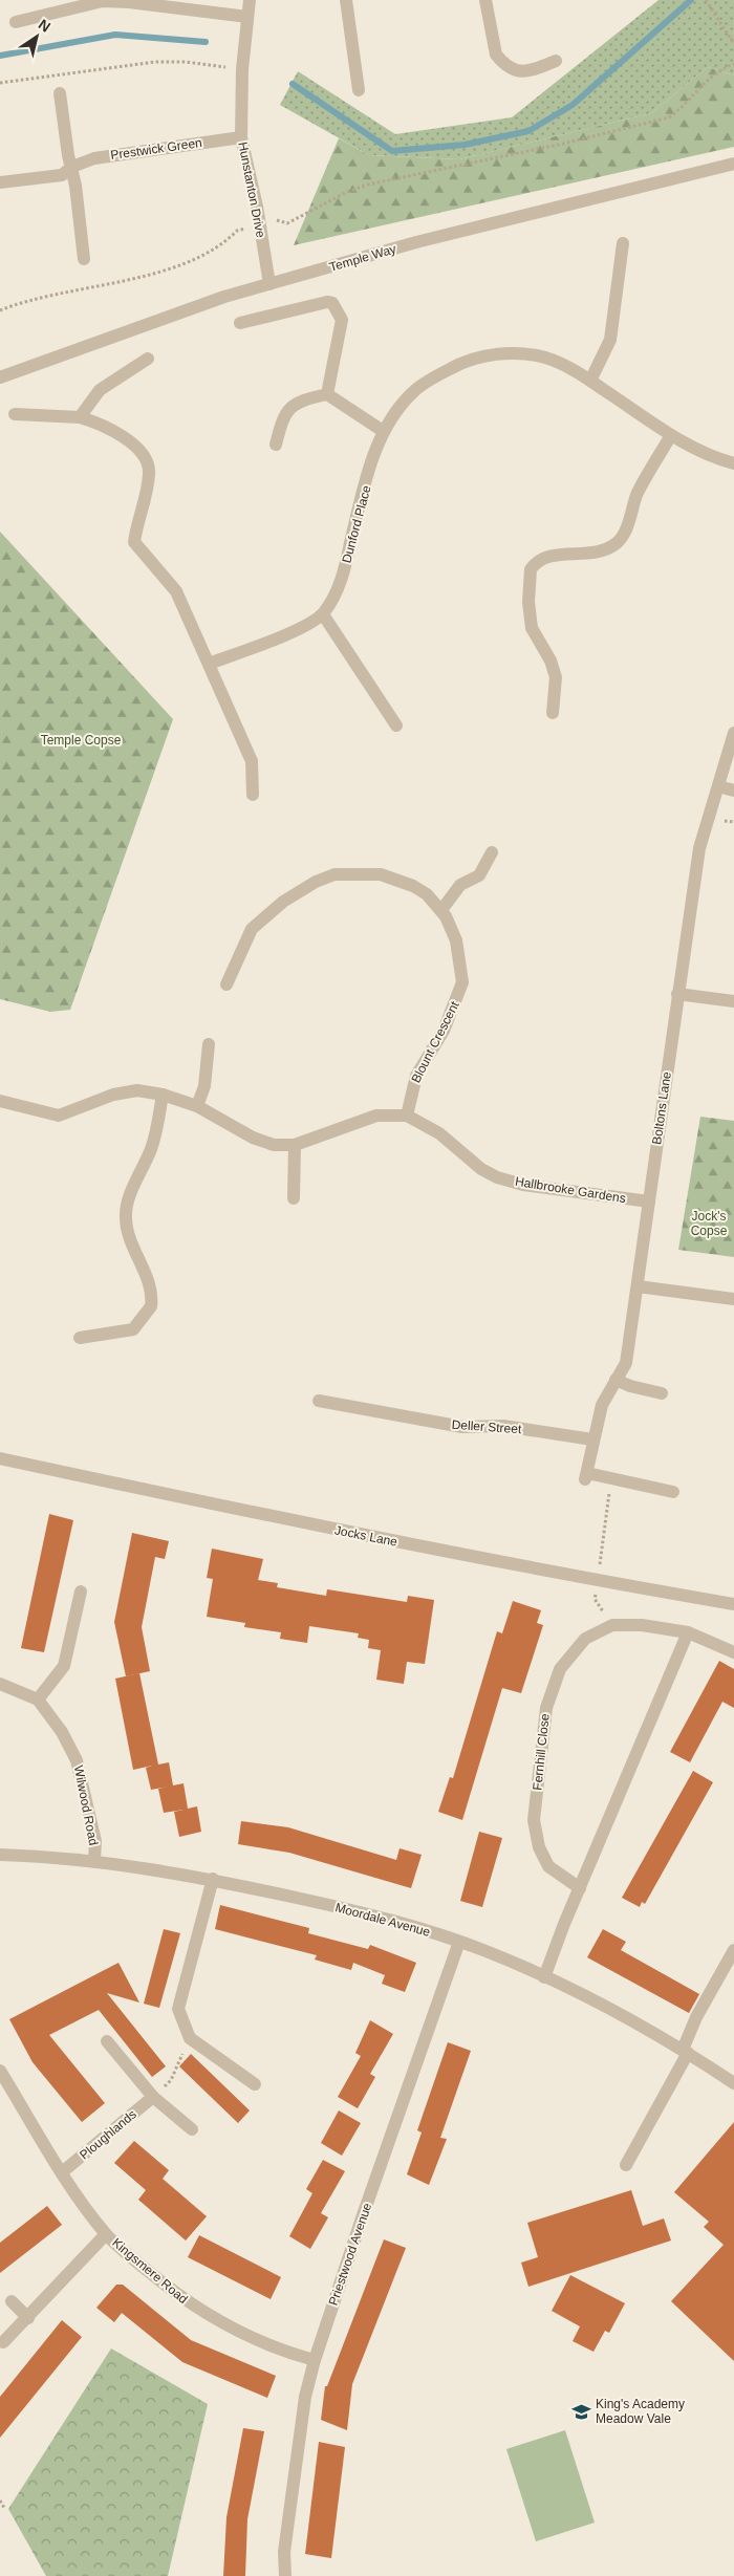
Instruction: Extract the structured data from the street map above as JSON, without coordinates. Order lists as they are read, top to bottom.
{
  "streets": {
    "street": [
      "Prestwick Green",
      "Hunstanton Drive",
      "Temple Way",
      "Dunford Place",
      "Blount Crescent",
      "Boltons Lane",
      "Hallbrooke Gardens",
      "Deller Street",
      "Jocks Lane",
      "Fernhill Close",
      "Wilwood Road",
      "Moordale Avenue",
      "Ploughlands",
      "Priestwood Avenue",
      "Kingsmere Road"
    ]
  },
  "crossings": [
    ["Prestwick Green", "Hunstanton Drive"],
    ["Hunstanton Drive", "Temple Way"],
    ["Blount Crescent", "Hallbrooke Gardens"],
    ["Boltons Lane", "Hallbrooke Gardens"],
    ["Boltons Lane", "Deller Street"],
    ["Wilwood Road", "Moordale Avenue"],
    ["Moordale Avenue", "Priestwood Avenue"],
    ["Ploughlands", "Kingsmere Road"],
    ["Priestwood Avenue", "Kingsmere Road"]
  ],
  "parks": ["Temple Copse", "Jock's Copse"],
  "places": {
    "school or university": ["King's Academy Meadow Vale"]
  },
  "north": "top right"
}
